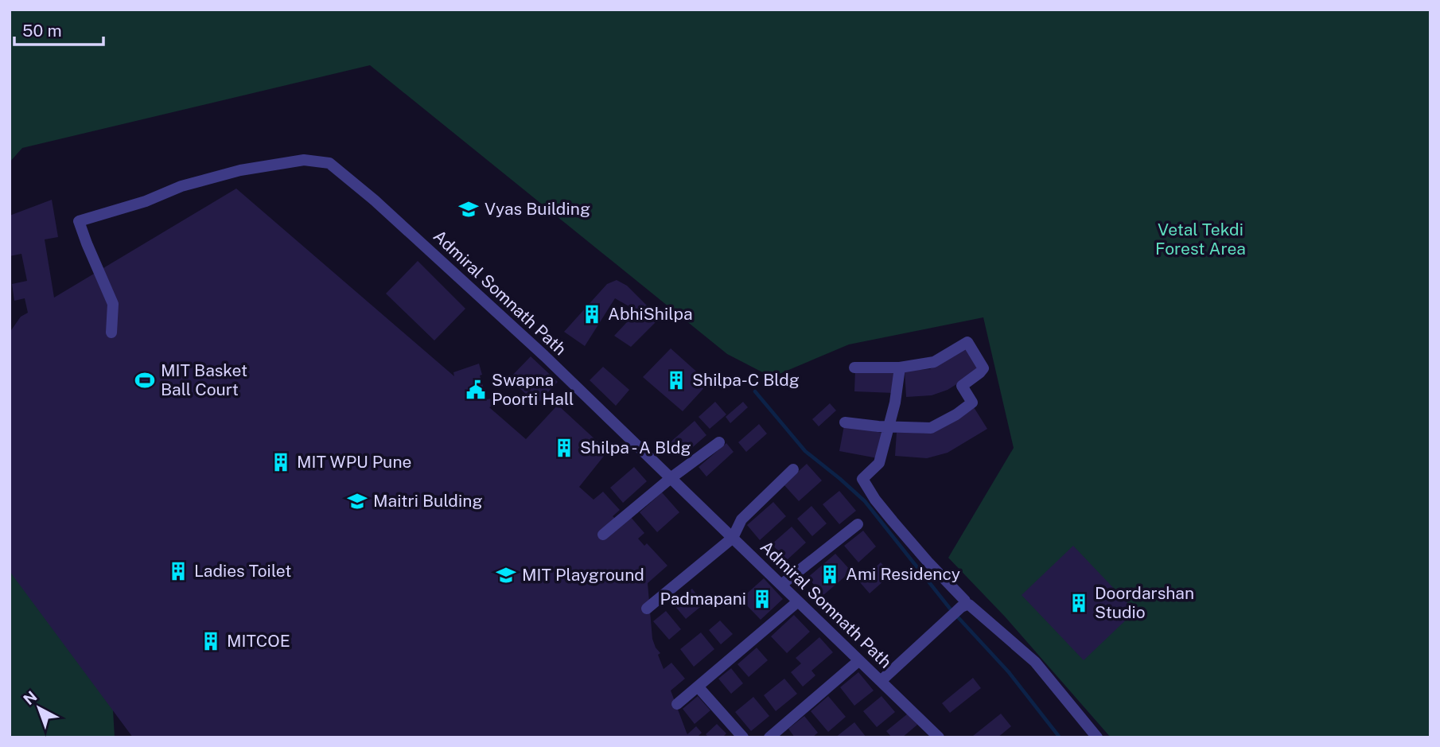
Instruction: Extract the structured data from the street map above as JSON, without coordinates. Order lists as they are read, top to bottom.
{
  "streets": {
    "street": ["Admiral Somnath Path"]
  },
  "parks": ["Vetal Tekdi Forest Area"],
  "places": {
    "school or university": ["Vyas Building", "Maitri Bulding", "MIT Playground"],
    "building": [
      "AbhiShilpa",
      "Shilpa-C Bldg",
      "Shilpa - A Bldg",
      "MIT WPU Pune",
      "Ladies Toilet",
      "Ami Residency",
      "Padmapani",
      "Doordarshan Studio",
      "MITCOE"
    ],
    "sports": ["MIT Basket Ball Court"],
    "public building": ["Swapna Poorti Hall"]
  },
  "scale_bar": "50 m",
  "north": "top left"
}
